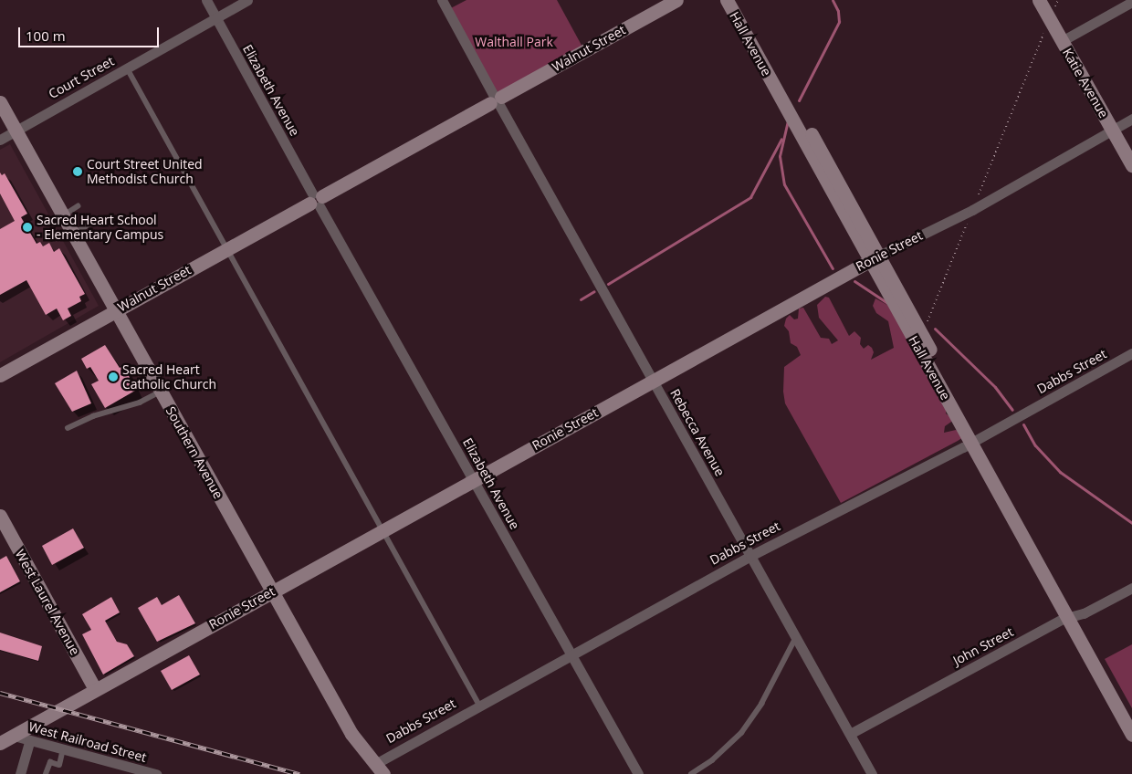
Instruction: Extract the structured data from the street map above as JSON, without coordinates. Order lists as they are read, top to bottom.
{
  "streets": {
    "street": [
      "Hall Avenue",
      "Walnut Street",
      "Court Street",
      "Katie Avenue",
      "Elizabeth Avenue",
      "Ronie Street",
      "Dabbs Street",
      "Rebecca Avenue",
      "Southern Avenue",
      "West Laurel Avenue",
      "John Street",
      "West Railroad Street"
    ]
  },
  "crossings": [
    ["Hall Avenue", "Ronie Street"],
    ["Hall Avenue", "Dabbs Street"],
    ["Hall Avenue", "John Street"],
    ["Walnut Street", "Elizabeth Avenue"],
    ["Walnut Street", "Rebecca Avenue"],
    ["Walnut Street", "Southern Avenue"],
    ["Court Street", "Elizabeth Avenue"],
    ["Court Street", "Southern Avenue"],
    ["Katie Avenue", "Ronie Street"],
    ["Elizabeth Avenue", "Ronie Street"],
    ["Elizabeth Avenue", "Dabbs Street"],
    ["Ronie Street", "Rebecca Avenue"],
    ["Ronie Street", "Southern Avenue"],
    ["Ronie Street", "West Laurel Avenue"],
    ["Ronie Street", "West Railroad Street"],
    ["Dabbs Street", "Rebecca Avenue"],
    ["Dabbs Street", "Southern Avenue"],
    ["Rebecca Avenue", "John Street"]
  ],
  "parks": ["Walthall Park"],
  "places": ["Court Street United Methodist Church", "Sacred Heart School - Elementary Campus", "Sacred Heart Catholic Church"],
  "scale_bar": "100 m"
}
